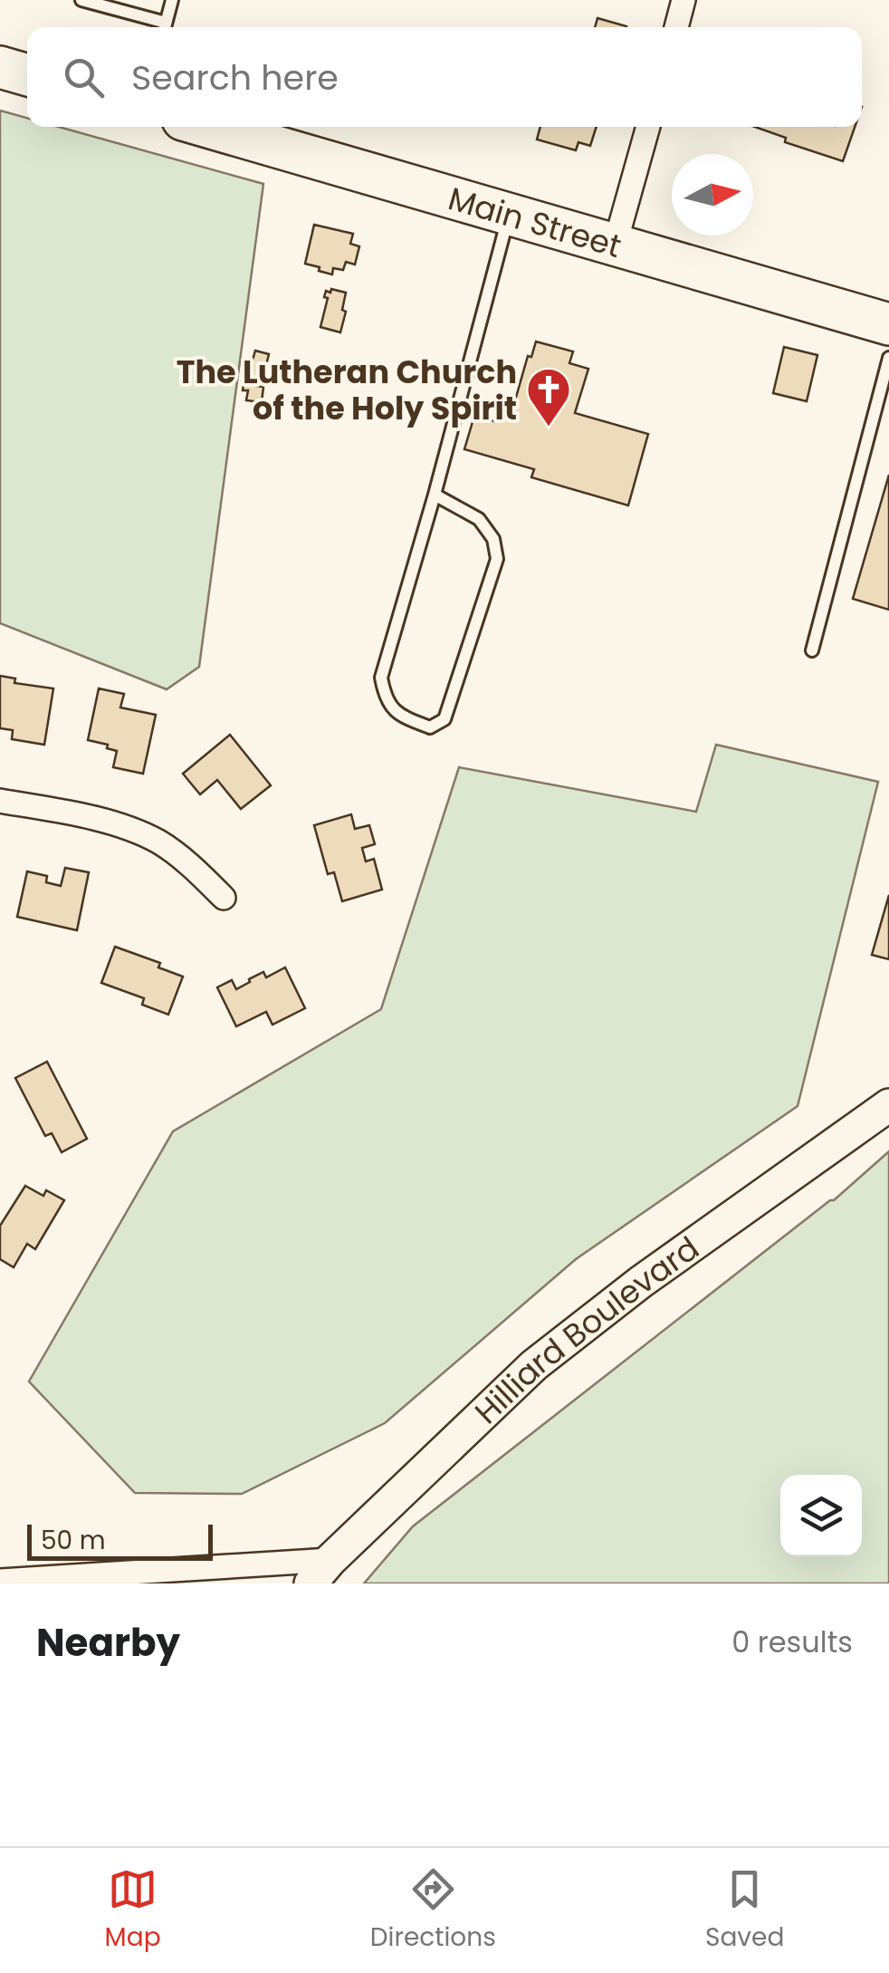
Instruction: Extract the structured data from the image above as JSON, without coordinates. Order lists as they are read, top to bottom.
{
  "streets": {
    "highway": ["Main Street"],
    "street": ["Hilliard Boulevard"]
  },
  "places": {
    "church": ["The Lutheran Church of the Holy Spirit"]
  },
  "scale_bar": "50 m",
  "north": "right",
  "page": {
    "search": "Search here",
    "scale": "50 m",
    "heading": ["Nearby", "0 results"],
    "nav": ["Map", "Directions", "Saved"]
  }
}
